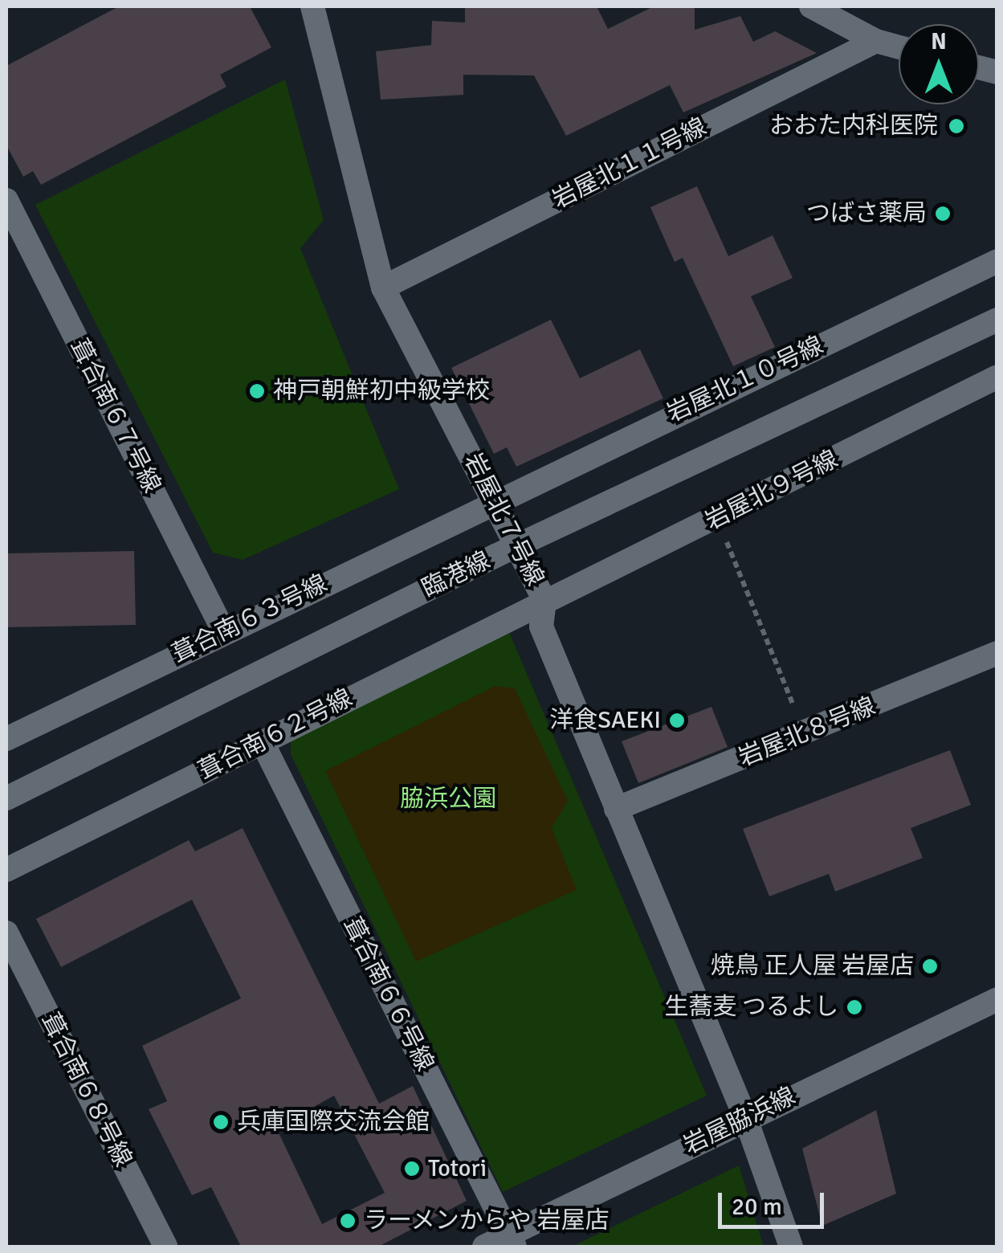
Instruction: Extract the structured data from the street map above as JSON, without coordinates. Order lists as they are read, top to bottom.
{
  "streets": {
    "street": [
      "岩屋北１１号線",
      "岩屋北１０号線",
      "葺合南６７号線",
      "岩屋北９号線",
      "岩屋北７号線",
      "臨港線",
      "葺合南６３号線",
      "岩屋北８号線",
      "葺合南６２号線",
      "葺合南６６号線",
      "葺合南６８号線",
      "岩屋脇浜線"
    ]
  },
  "crossings": [
    ["岩屋北１１号線", "岩屋北７号線"],
    ["岩屋北１０号線", "岩屋北７号線"],
    ["岩屋北１０号線", "葺合南６３号線"],
    ["葺合南６７号線", "葺合南６３号線"],
    ["岩屋北９号線", "岩屋北７号線"],
    ["岩屋北９号線", "葺合南６２号線"],
    ["岩屋北７号線", "葺合南６３号線"],
    ["岩屋北７号線", "岩屋北８号線"],
    ["岩屋北７号線", "葺合南６２号線"],
    ["岩屋北７号線", "岩屋脇浜線"],
    ["葺合南６２号線", "葺合南６６号線"],
    ["葺合南６６号線", "岩屋脇浜線"]
  ],
  "parks": ["脇浜公園"],
  "places": [
    "おおた内科医院",
    "つばさ薬局",
    "神戸朝鮮初中級学校",
    "洋食SAEKI",
    "焼鳥 正人屋 岩屋店",
    "生蕎麦 つるよし",
    "兵庫国際交流会館",
    "Totori",
    "ラーメンからや 岩屋店"
  ],
  "scale_bar": "20 m",
  "north": "top"
}
